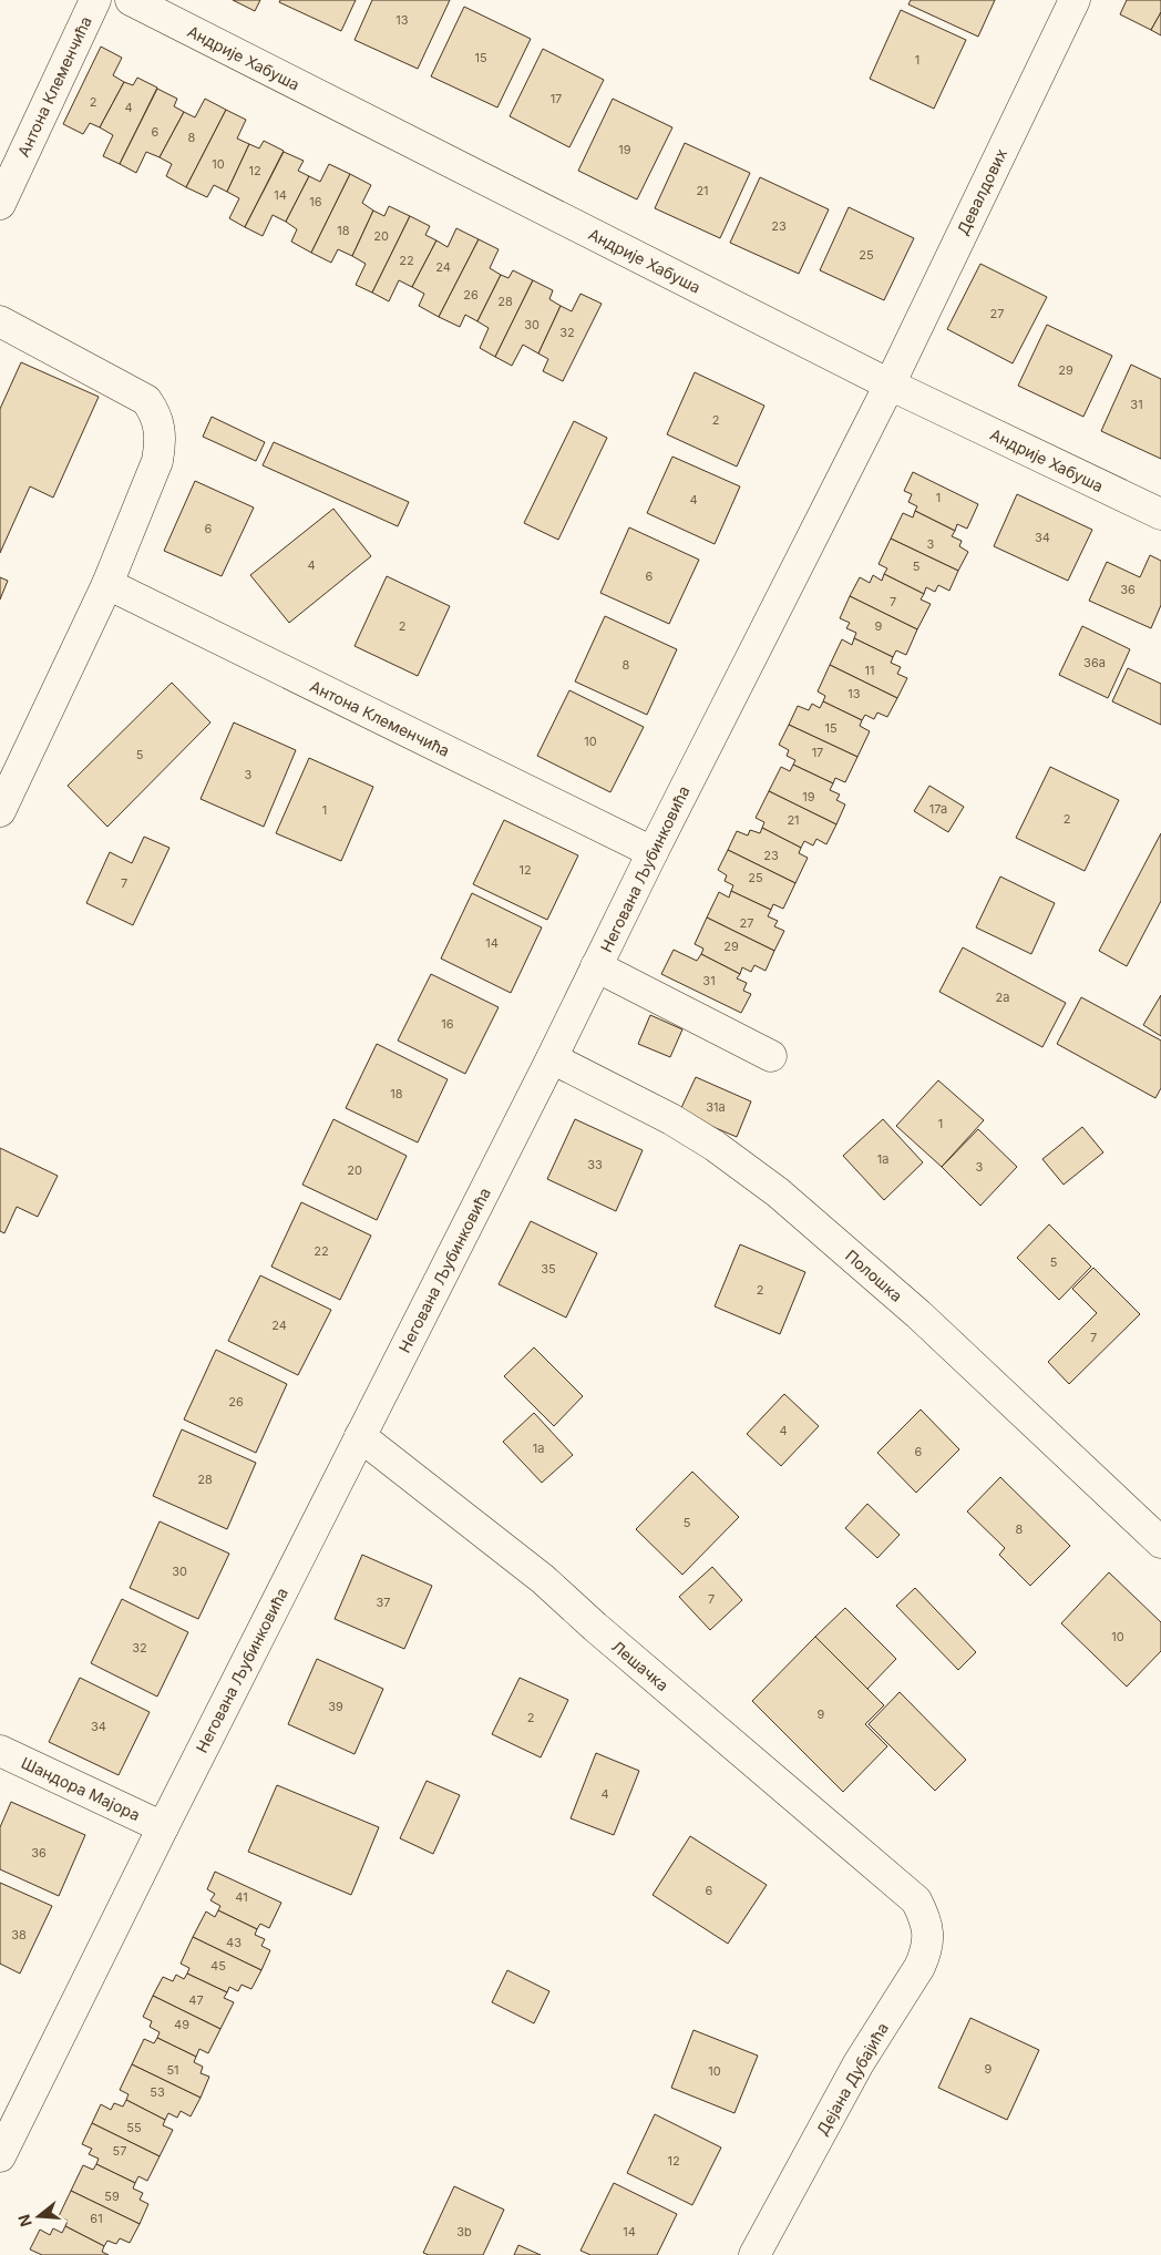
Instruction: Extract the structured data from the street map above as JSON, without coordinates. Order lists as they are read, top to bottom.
{
  "streets": {
    "street": [
      "Андрије Хабуша",
      "Антона Клеменчића",
      "Девалдових",
      "Негована Љубинковића",
      "Полошка",
      "Лешачка",
      "Шандора Мајора",
      "Дејана Дубајића"
    ]
  },
  "crossings": [
    ["Андрије Хабуша", "Девалдових"],
    ["Андрије Хабуша", "Негована Љубинковића"],
    ["Антона Клеменчића", "Негована Љубинковића"],
    ["Девалдових", "Негована Љубинковића"],
    ["Негована Љубинковића", "Полошка"],
    ["Негована Љубинковића", "Лешачка"],
    ["Негована Љубинковића", "Шандора Мајора"],
    ["Лешачка", "Дејана Дубајића"]
  ],
  "house_numbers": [
    "13",
    "15",
    "1",
    "17",
    "2",
    "4",
    "6",
    "8",
    "19",
    "10",
    "12",
    "21",
    "14",
    "16",
    "23",
    "18",
    "20",
    "25",
    "22",
    "24",
    "26",
    "28",
    "27",
    "30",
    "32",
    "29",
    "31",
    "2",
    "1",
    "4",
    "6",
    "34",
    "3",
    "4",
    "5",
    "6",
    "36",
    "7",
    "2",
    "9",
    "36a",
    "8",
    "11",
    "13",
    "15",
    "10",
    "17",
    "5",
    "3",
    "19",
    "17a",
    "1",
    "2",
    "21",
    "23",
    "12",
    "25",
    "7",
    "27",
    "14",
    "29",
    "31",
    "2a",
    "16",
    "18",
    "31a",
    "1",
    "1a",
    "33",
    "3",
    "20",
    "22",
    "5",
    "35",
    "2",
    "24",
    "7",
    "26",
    "4",
    "1a",
    "6",
    "28",
    "5",
    "8",
    "30",
    "7",
    "37",
    "10",
    "32",
    "39",
    "9",
    "2",
    "34",
    "4",
    "36",
    "6",
    "41",
    "38",
    "43",
    "45",
    "47",
    "49",
    "9",
    "51",
    "10",
    "53",
    "55",
    "57",
    "12",
    "59",
    "61",
    "3b",
    "14"
  ],
  "north": "left"
}
